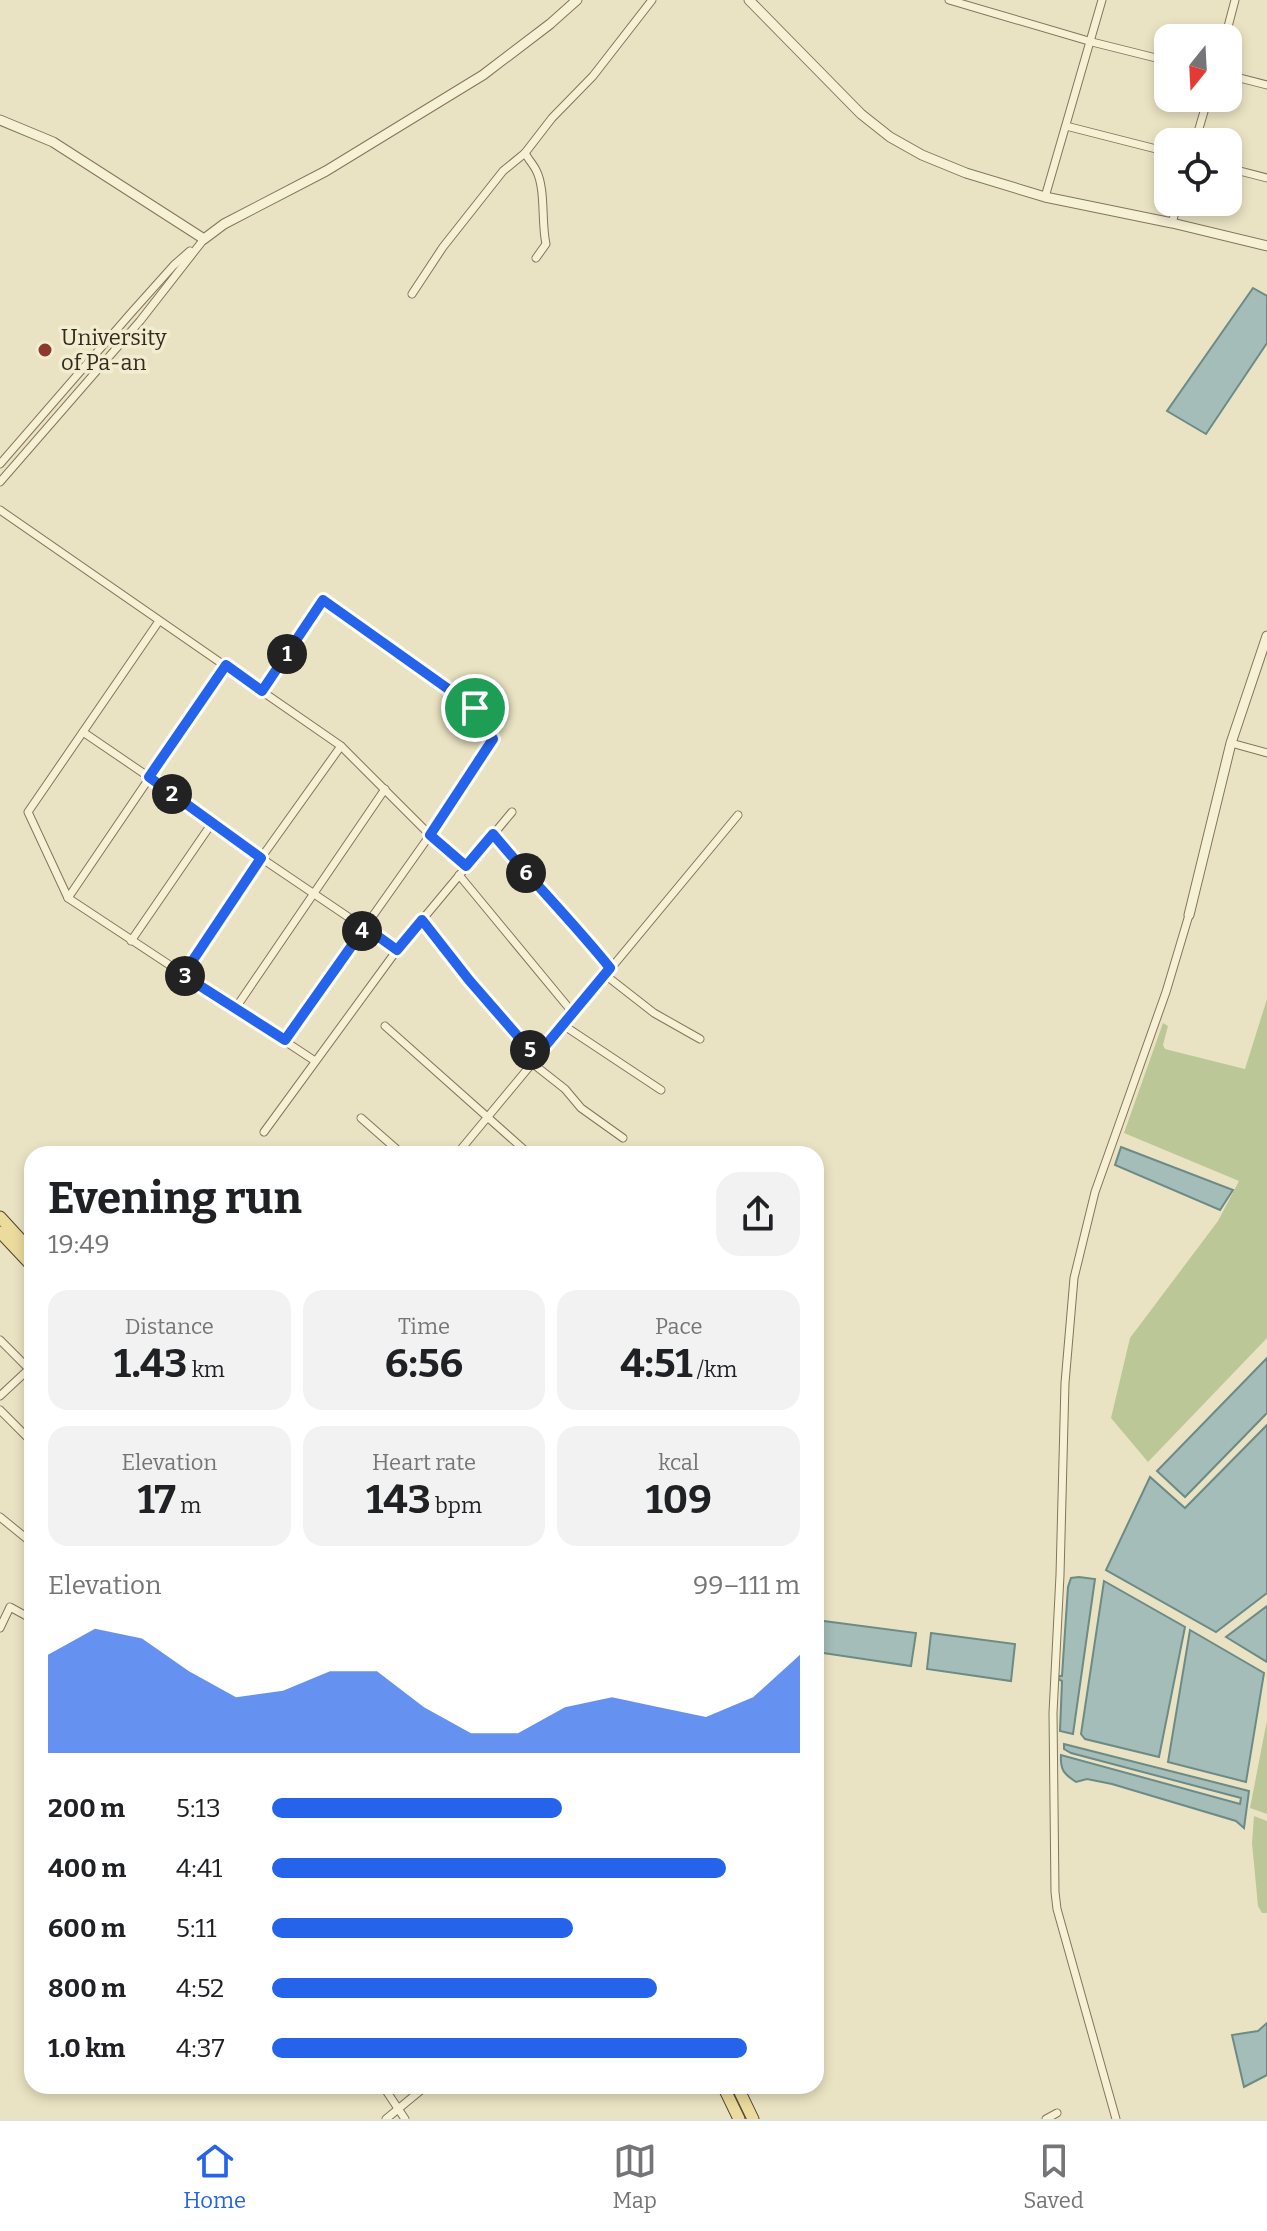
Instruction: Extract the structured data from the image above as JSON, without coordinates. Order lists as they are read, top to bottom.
{
  "places": ["University of Pa-an"],
  "north": "bottom",
  "page": {
    "pins": [
      "1",
      "2",
      "6",
      "4",
      "3",
      "5"
    ],
    "heading": ["Evening run", "19:49"],
    "stats": [
      ["Distance", "1.43 km"],
      ["Time", "6:56"],
      ["Pace", "4:51 /km"],
      ["Elevation", "17 m"],
      ["Heart rate", "143 bpm"],
      ["kcal", "109"]
    ],
    "chart": ["Elevation", "99–111 m"],
    "list": [
      {
        "name": "200 m",
        "note": "5:13"
      },
      {
        "name": "400 m",
        "note": "4:41"
      },
      {
        "name": "600 m",
        "note": "5:11"
      },
      {
        "name": "800 m",
        "note": "4:52"
      },
      {
        "name": "1.0 km",
        "note": "4:37"
      }
    ],
    "tabs": ["Home", "Map", "Saved"]
  }
}
